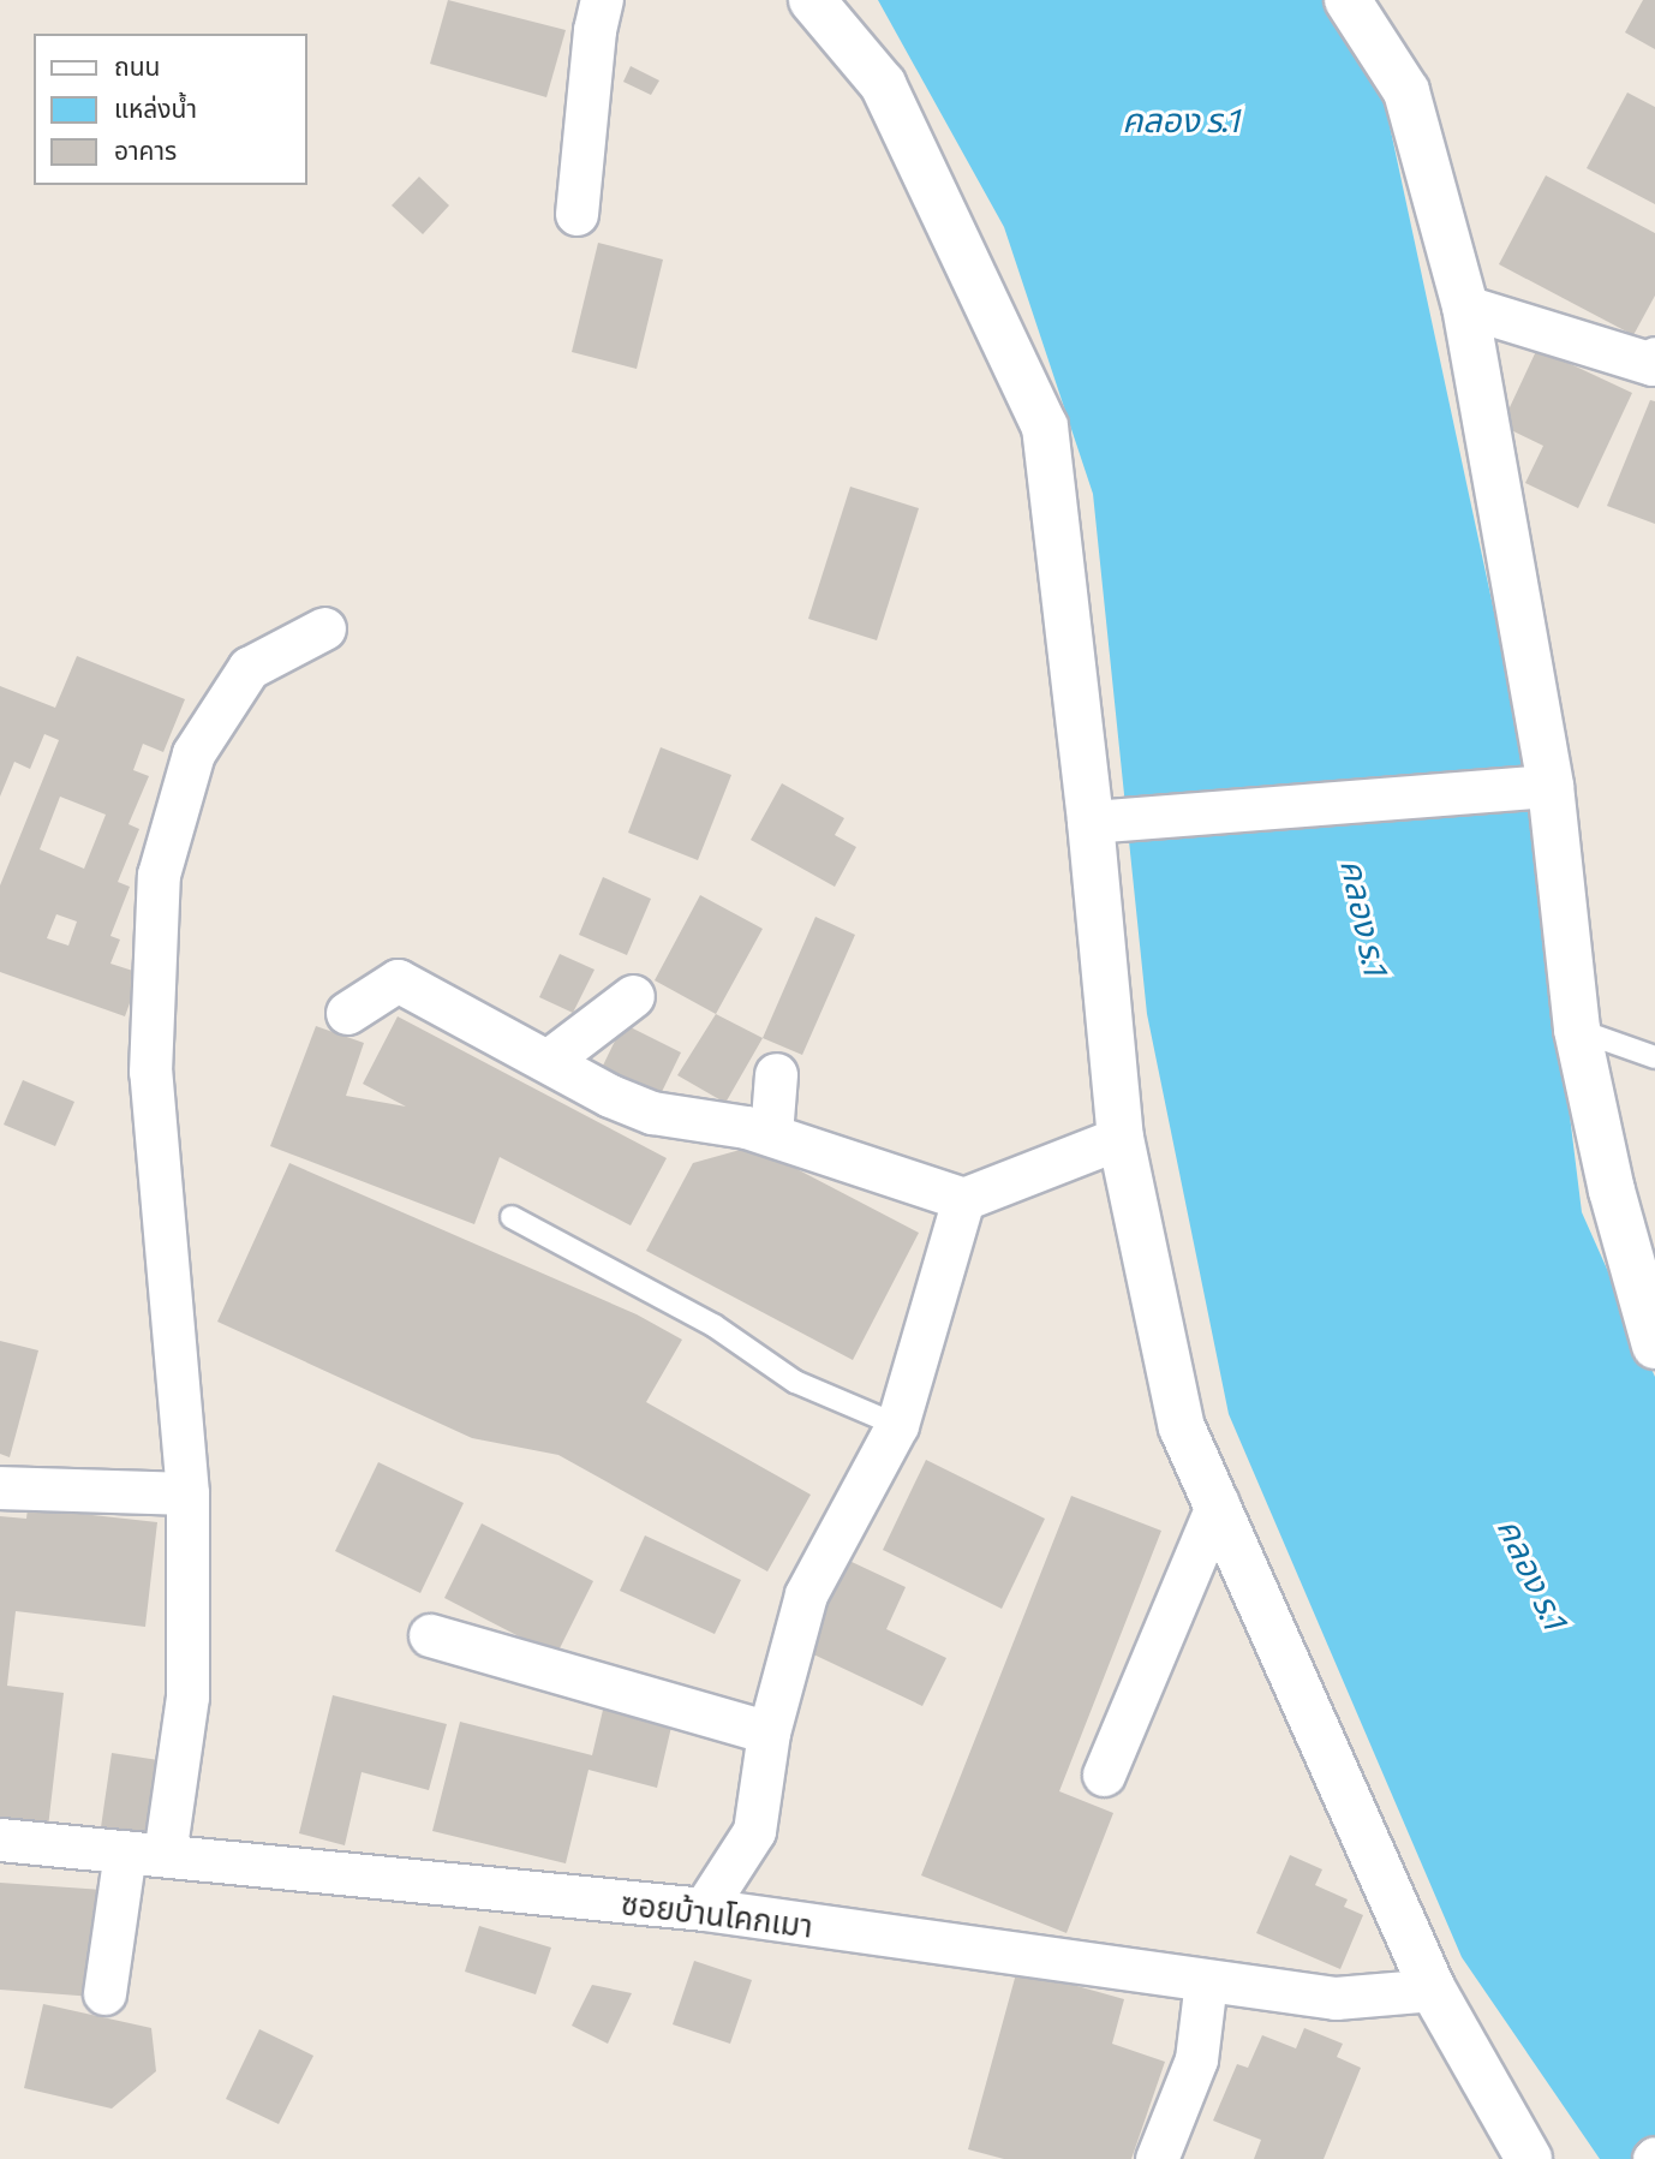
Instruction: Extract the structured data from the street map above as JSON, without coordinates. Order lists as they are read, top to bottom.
{
  "streets": {
    "street": ["ซอยบ้านโคกเมา"]
  },
  "water": ["คลอง ร.1"],
  "legend": ["ถนน", "แหล่งน้ำ", "อาคาร"]
}
